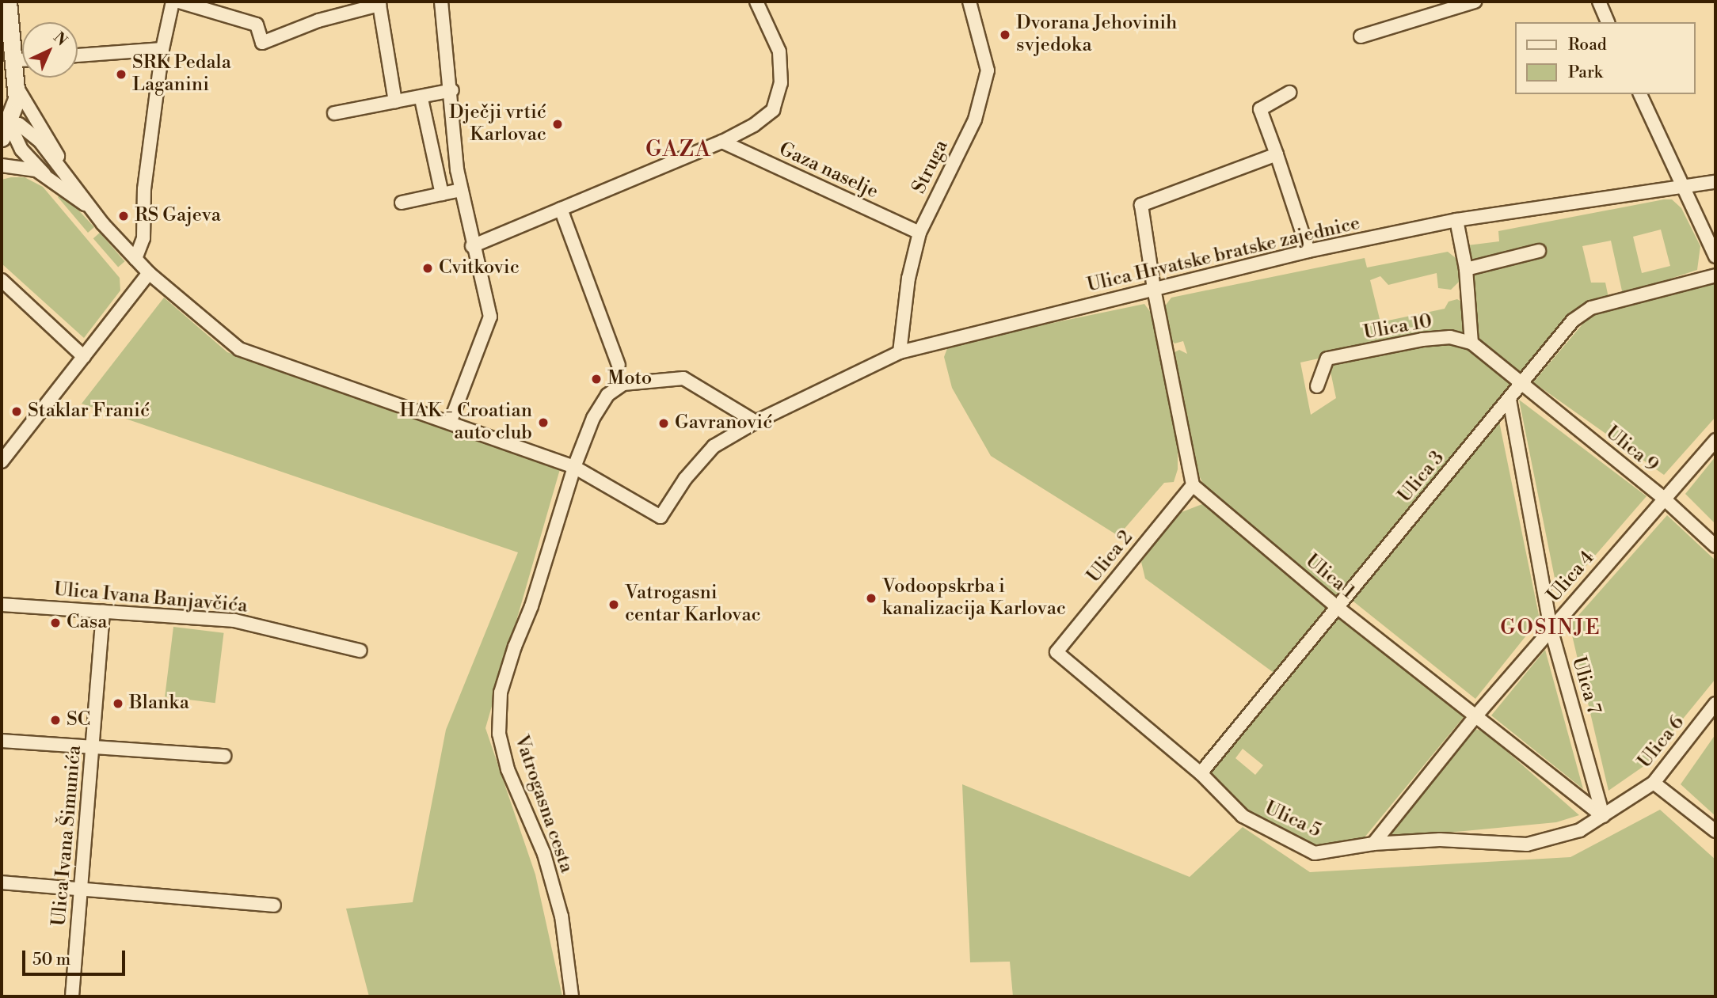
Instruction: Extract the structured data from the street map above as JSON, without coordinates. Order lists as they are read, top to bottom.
{
  "streets": {
    "street": [
      "Struga",
      "Gaza naselje",
      "Ulica Hrvatske bratske zajednice",
      "Ulica 10",
      "Ulica 9",
      "Ulica 3",
      "Ulica 2",
      "Ulica 1",
      "Ulica 4",
      "Ulica Ivana Banjavčića",
      "Ulica 7",
      "Ulica 6",
      "Vatrogasna cesta",
      "Ulica 5",
      "Ulica Ivana Šimunića"
    ]
  },
  "crossings": [
    ["Struga", "Gaza naselje"],
    ["Struga", "Ulica Hrvatske bratske zajednice"],
    ["Ulica Hrvatske bratske zajednice", "Vatrogasna cesta"],
    ["Ulica 10", "Ulica 9"],
    ["Ulica 10", "Ulica 3"],
    ["Ulica 9", "Ulica 3"],
    ["Ulica 9", "Ulica 4"],
    ["Ulica 3", "Ulica 1"],
    ["Ulica 3", "Ulica 7"],
    ["Ulica 3", "Ulica 5"],
    ["Ulica 2", "Ulica 1"],
    ["Ulica 2", "Ulica 5"],
    ["Ulica 1", "Ulica 4"],
    ["Ulica 1", "Ulica 7"],
    ["Ulica 1", "Ulica 6"],
    ["Ulica 1", "Ulica 5"],
    ["Ulica 4", "Ulica 7"],
    ["Ulica 4", "Ulica 5"],
    ["Ulica Ivana Banjavčića", "Ulica Ivana Šimunića"],
    ["Ulica 7", "Ulica 6"],
    ["Ulica 7", "Ulica 5"],
    ["Ulica 6", "Ulica 5"]
  ],
  "districts": ["GAZA", "GOSINJE"],
  "places": [
    "Dvorana Jehovinih svjedoka",
    "SRK Pedala Laganini",
    "Dječji vrtić Karlovac",
    "RS Gajeva",
    "Cvitkovic",
    "Moto",
    "Staklar Franić",
    "HAK - Croatian auto club",
    "Gavranović",
    "Vodoopskrba i kanalizacija Karlovac",
    "Vatrogasni centar Karlovac",
    "Casa",
    "Blanka",
    "SC"
  ],
  "legend": ["Road", "Park"],
  "scale_bar": "50 m",
  "north": "top right"
}
